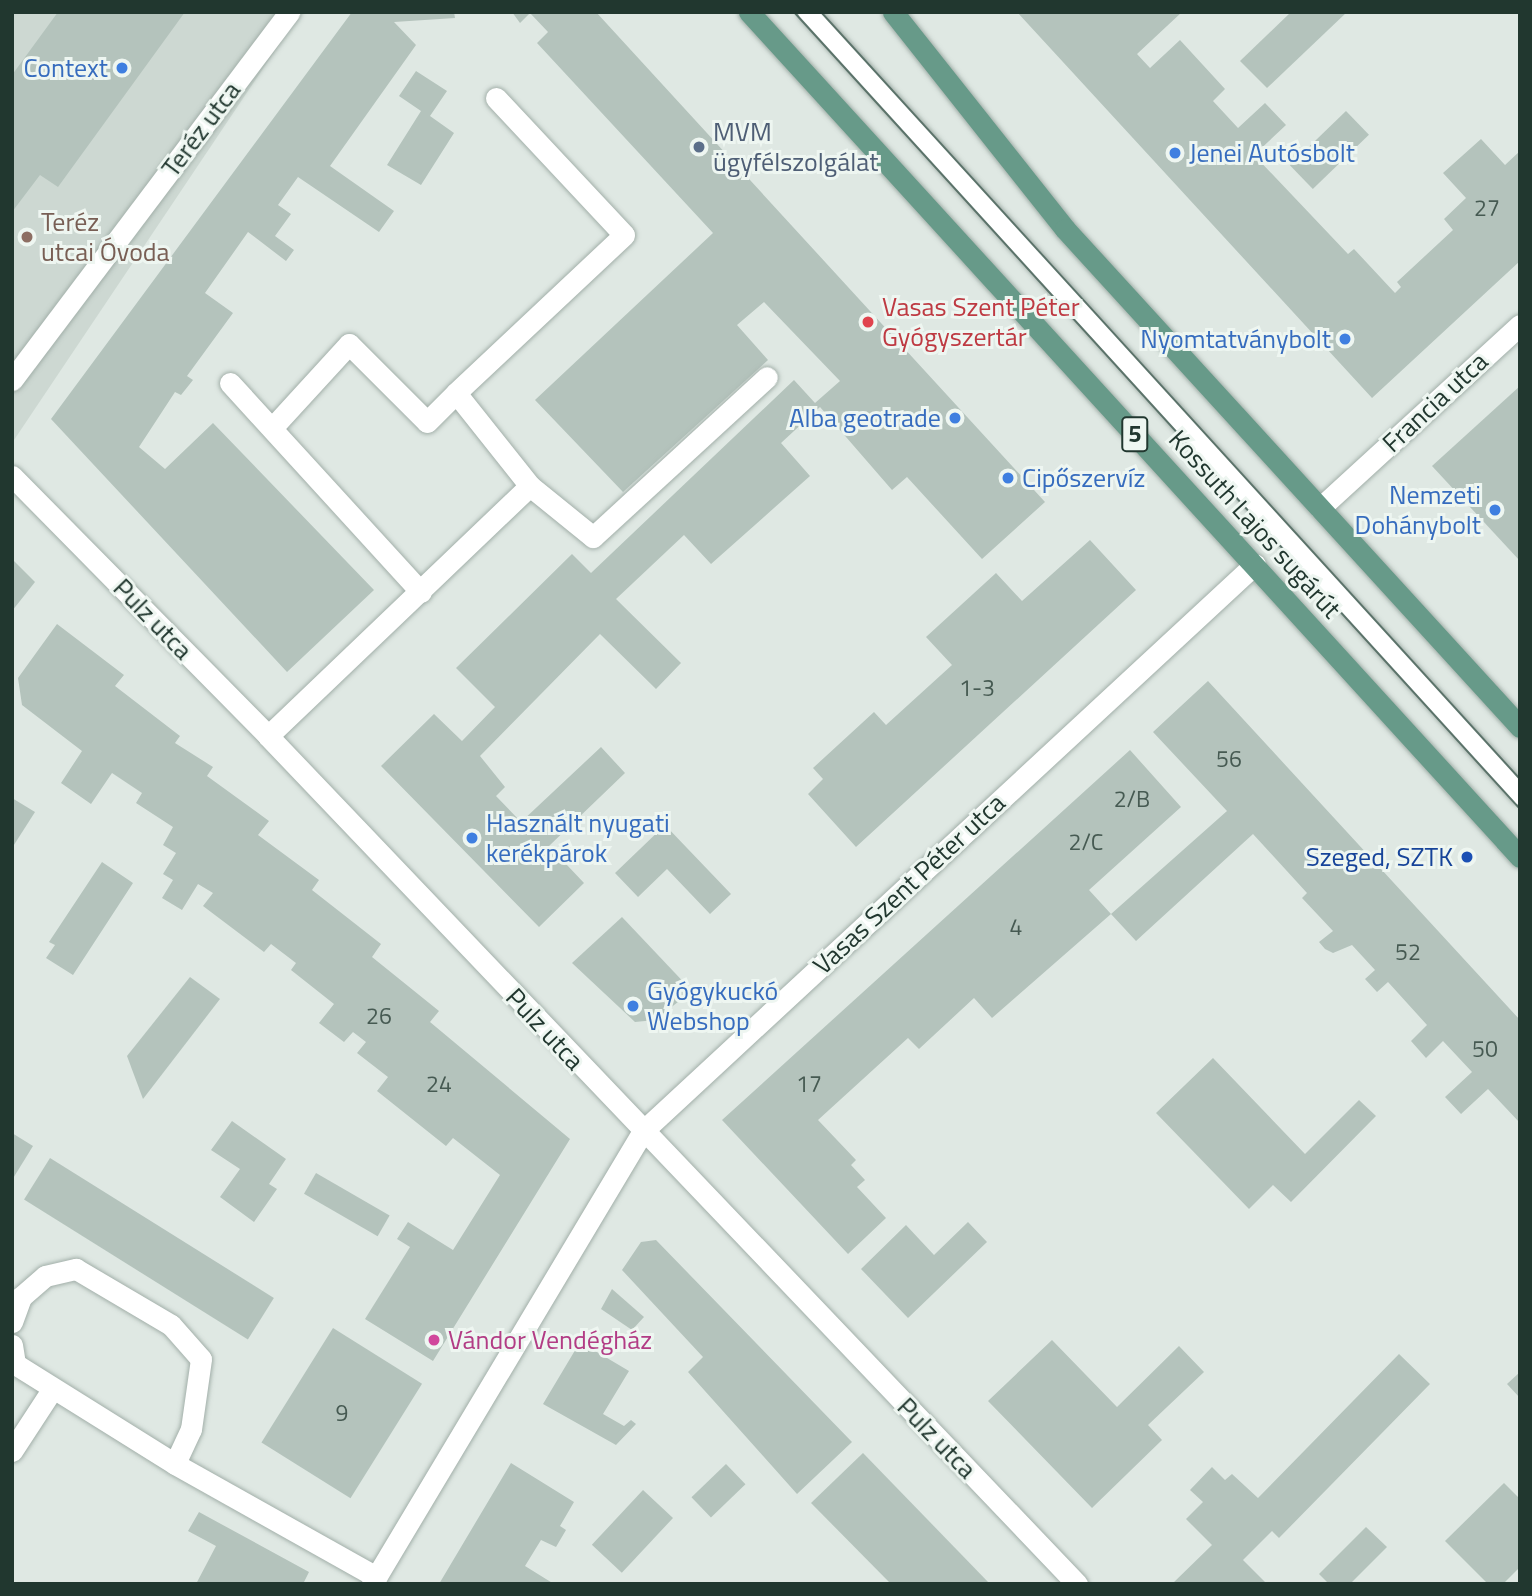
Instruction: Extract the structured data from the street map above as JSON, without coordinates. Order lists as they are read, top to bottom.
{
  "streets": {
    "main road": ["5", "Kossuth Lajos sugárút"],
    "street": [
      "Teréz utca",
      "Francia utca",
      "Pulz utca",
      "Vasas Szent Péter utca"
    ]
  },
  "crossings": [
    ["Kossuth Lajos sugárút", "Vasas Szent Péter utca"],
    ["Pulz utca", "Vasas Szent Péter utca"]
  ],
  "places": [
    "Context",
    "MVM ügyfélszolgálat",
    "Jenei Autósbolt",
    "Teréz utcai Óvoda",
    "Vasas Szent Péter Gyógyszertár",
    "Nyomtatványbolt",
    "Alba geotrade",
    "Cipőszervíz",
    "Nemzeti Dohánybolt",
    "Használt nyugati kerékpárok",
    "Szeged, SZTK",
    "Gyógykuckó Webshop",
    "Vándor Vendégház"
  ],
  "house_numbers": [
    "27",
    "1-3",
    "56",
    "2/B",
    "2/C",
    "4",
    "52",
    "26",
    "50",
    "24",
    "17",
    "9"
  ]
}
